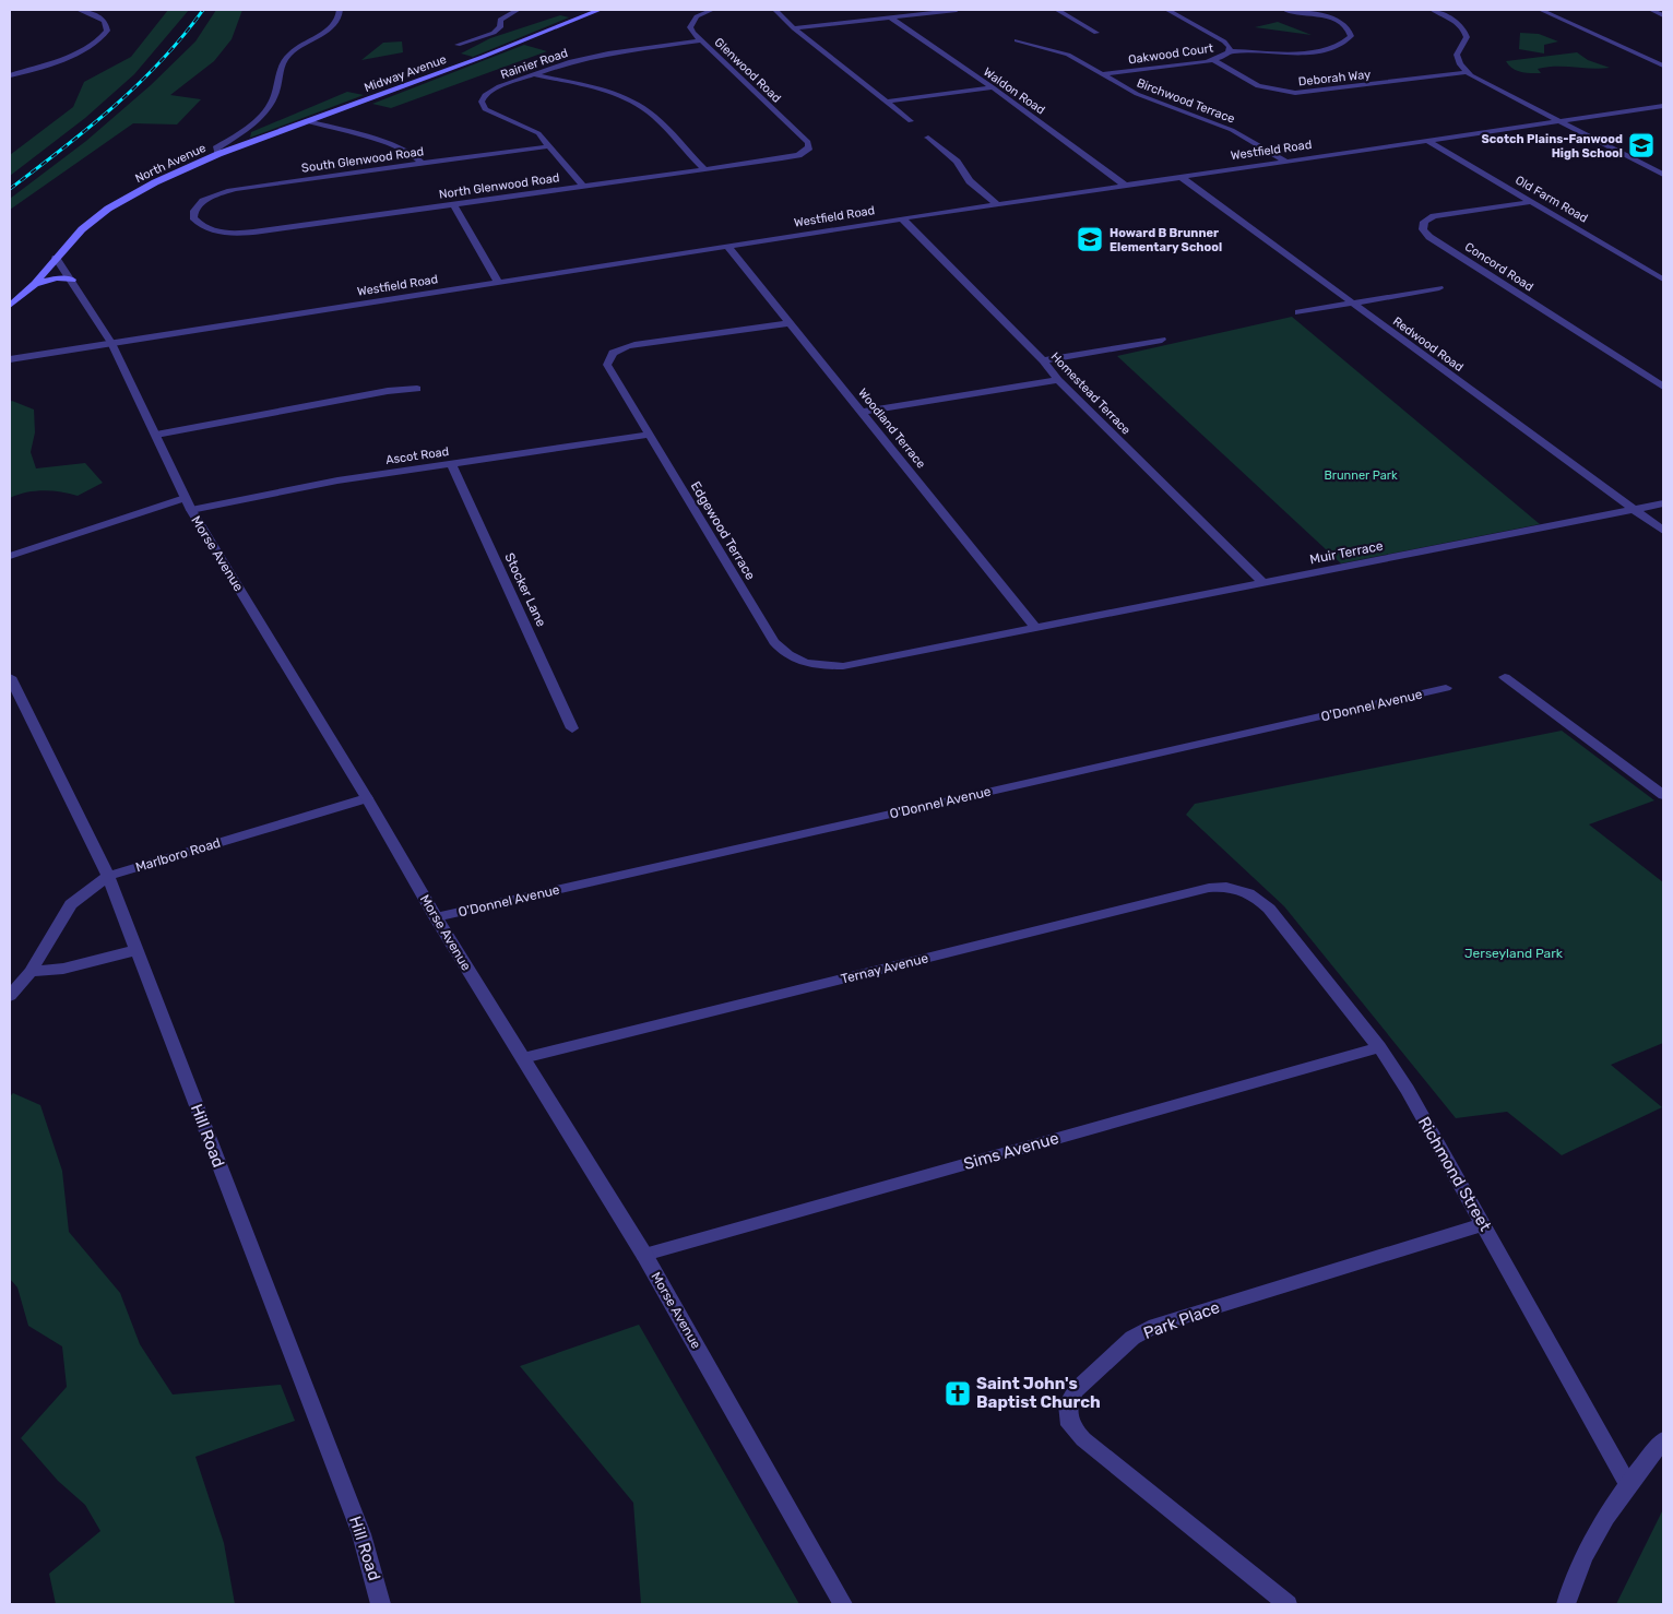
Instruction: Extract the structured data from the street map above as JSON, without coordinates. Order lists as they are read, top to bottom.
{
  "streets": {
    "main road": ["Midway Avenue", "North Avenue"],
    "street": [
      "Oakwood Court",
      "Rainier Road",
      "Glenwood Road",
      "Deborah Way",
      "Waldon Road",
      "Birchwood Terrace",
      "Westfield Road",
      "South Glenwood Road",
      "North Glenwood Road",
      "Old Farm Road",
      "Concord Road",
      "Redwood Road",
      "Homestead Terrace",
      "Woodland Terrace",
      "Ascot Road",
      "Edgewood Terrace",
      "Muir Terrace",
      "Morse Avenue",
      "Stocker Lane",
      "O'Donnel Avenue",
      "Marlboro Road",
      "Ternay Avenue",
      "Hill Road",
      "Sims Avenue",
      "Richmond Street",
      "Park Place"
    ]
  },
  "crossings": [
    ["Oakwood Court", "Deborah Way"],
    ["Oakwood Court", "Birchwood Terrace"],
    ["Rainier Road", "Glenwood Road"],
    ["Rainier Road", "South Glenwood Road"],
    ["Rainier Road", "North Glenwood Road"],
    ["Glenwood Road", "North Glenwood Road"],
    ["Midway Avenue", "North Avenue"],
    ["Waldon Road", "Westfield Road"],
    ["Birchwood Terrace", "Westfield Road"],
    ["Westfield Road", "Old Farm Road"],
    ["Westfield Road", "Redwood Road"],
    ["Westfield Road", "Homestead Terrace"],
    ["Westfield Road", "Woodland Terrace"],
    ["Westfield Road", "Morse Avenue"],
    ["South Glenwood Road", "North Glenwood Road"],
    ["North Avenue", "Morse Avenue"],
    ["Old Farm Road", "Concord Road"],
    ["Redwood Road", "Muir Terrace"],
    ["Homestead Terrace", "Muir Terrace"],
    ["Woodland Terrace", "Edgewood Terrace"],
    ["Woodland Terrace", "Muir Terrace"],
    ["Ascot Road", "Edgewood Terrace"],
    ["Ascot Road", "Morse Avenue"],
    ["Ascot Road", "Stocker Lane"],
    ["Edgewood Terrace", "Muir Terrace"],
    ["Morse Avenue", "O'Donnel Avenue"],
    ["Morse Avenue", "Marlboro Road"],
    ["Morse Avenue", "Ternay Avenue"],
    ["Morse Avenue", "Sims Avenue"],
    ["Marlboro Road", "Hill Road"],
    ["Ternay Avenue", "Richmond Street"],
    ["Sims Avenue", "Richmond Street"],
    ["Richmond Street", "Park Place"]
  ],
  "parks": ["Brunner Park", "Jerseyland Park"],
  "places": {
    "school or university": ["Scotch Plains-Fanwood High School", "Howard B Brunner Elementary School"],
    "church": ["Saint John's Baptist Church"]
  }
}
